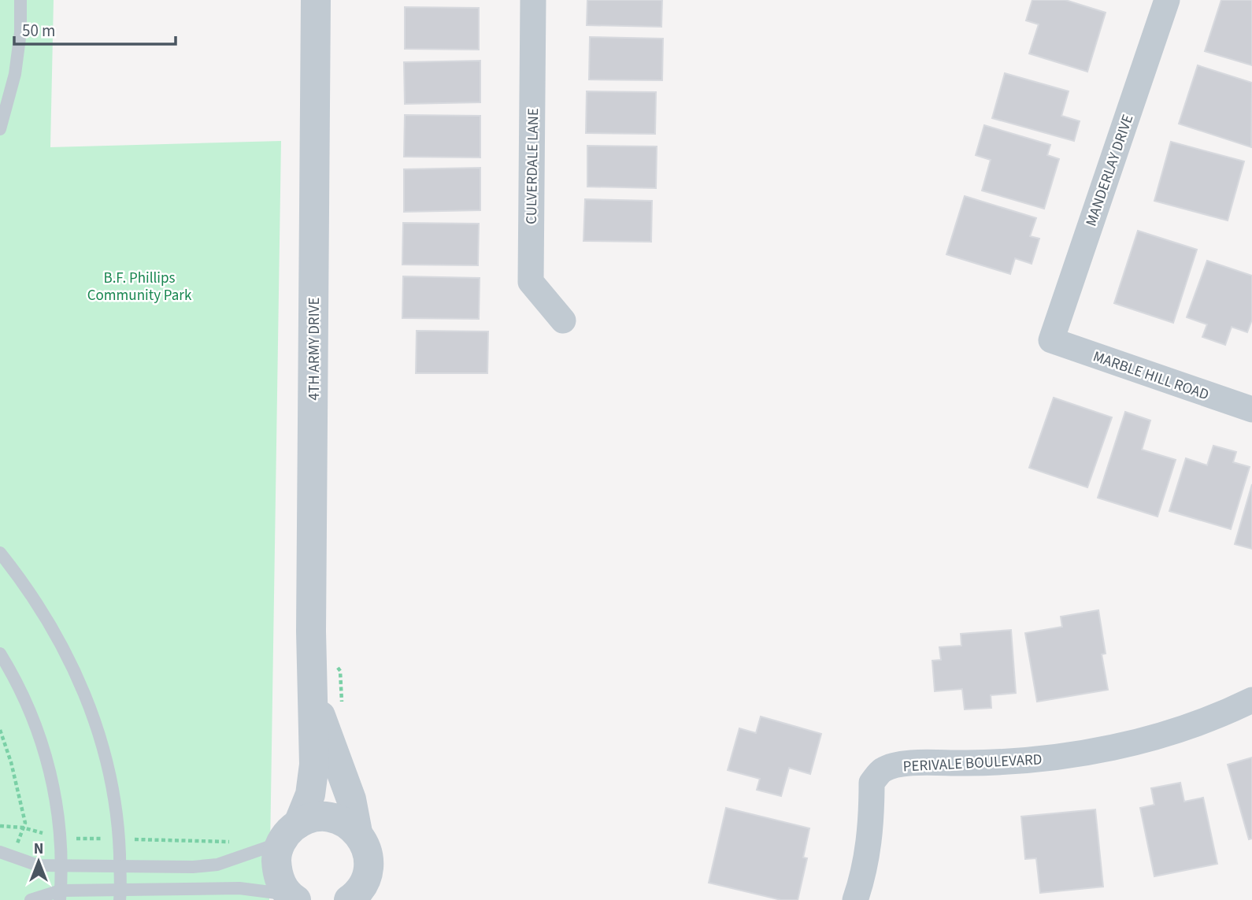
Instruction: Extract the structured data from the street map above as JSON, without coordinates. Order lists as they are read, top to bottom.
{
  "streets": {
    "street": [
      "CULVERDALE LANE",
      "MANDERLAY DRIVE",
      "4TH ARMY DRIVE",
      "MARBLE HILL ROAD",
      "PERIVALE BOULEVARD"
    ]
  },
  "crossings": [
    ["MANDERLAY DRIVE", "MARBLE HILL ROAD"]
  ],
  "parks": ["B.F. Phillips Community Park"],
  "scale_bar": "50 m",
  "north": "top"
}
